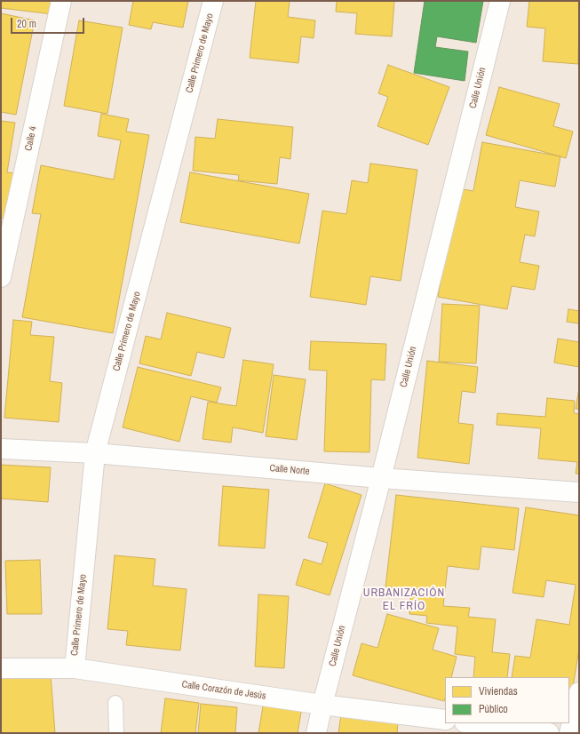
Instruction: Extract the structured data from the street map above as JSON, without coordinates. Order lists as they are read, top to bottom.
{
  "streets": {
    "street": [
      "Calle Primero de Mayo",
      "Calle Unión",
      "Calle 4",
      "Calle Norte",
      "Calle Corazón de Jesús"
    ]
  },
  "crossings": [
    ["Calle Primero de Mayo", "Calle Norte"],
    ["Calle Primero de Mayo", "Calle Corazón de Jesús"],
    ["Calle Unión", "Calle Norte"],
    ["Calle Unión", "Calle Corazón de Jesús"]
  ],
  "districts": ["URBANIZACIÓN EL FRÍO"],
  "legend": ["Viviendas", "Público"],
  "scale_bar": "20 m"
}
